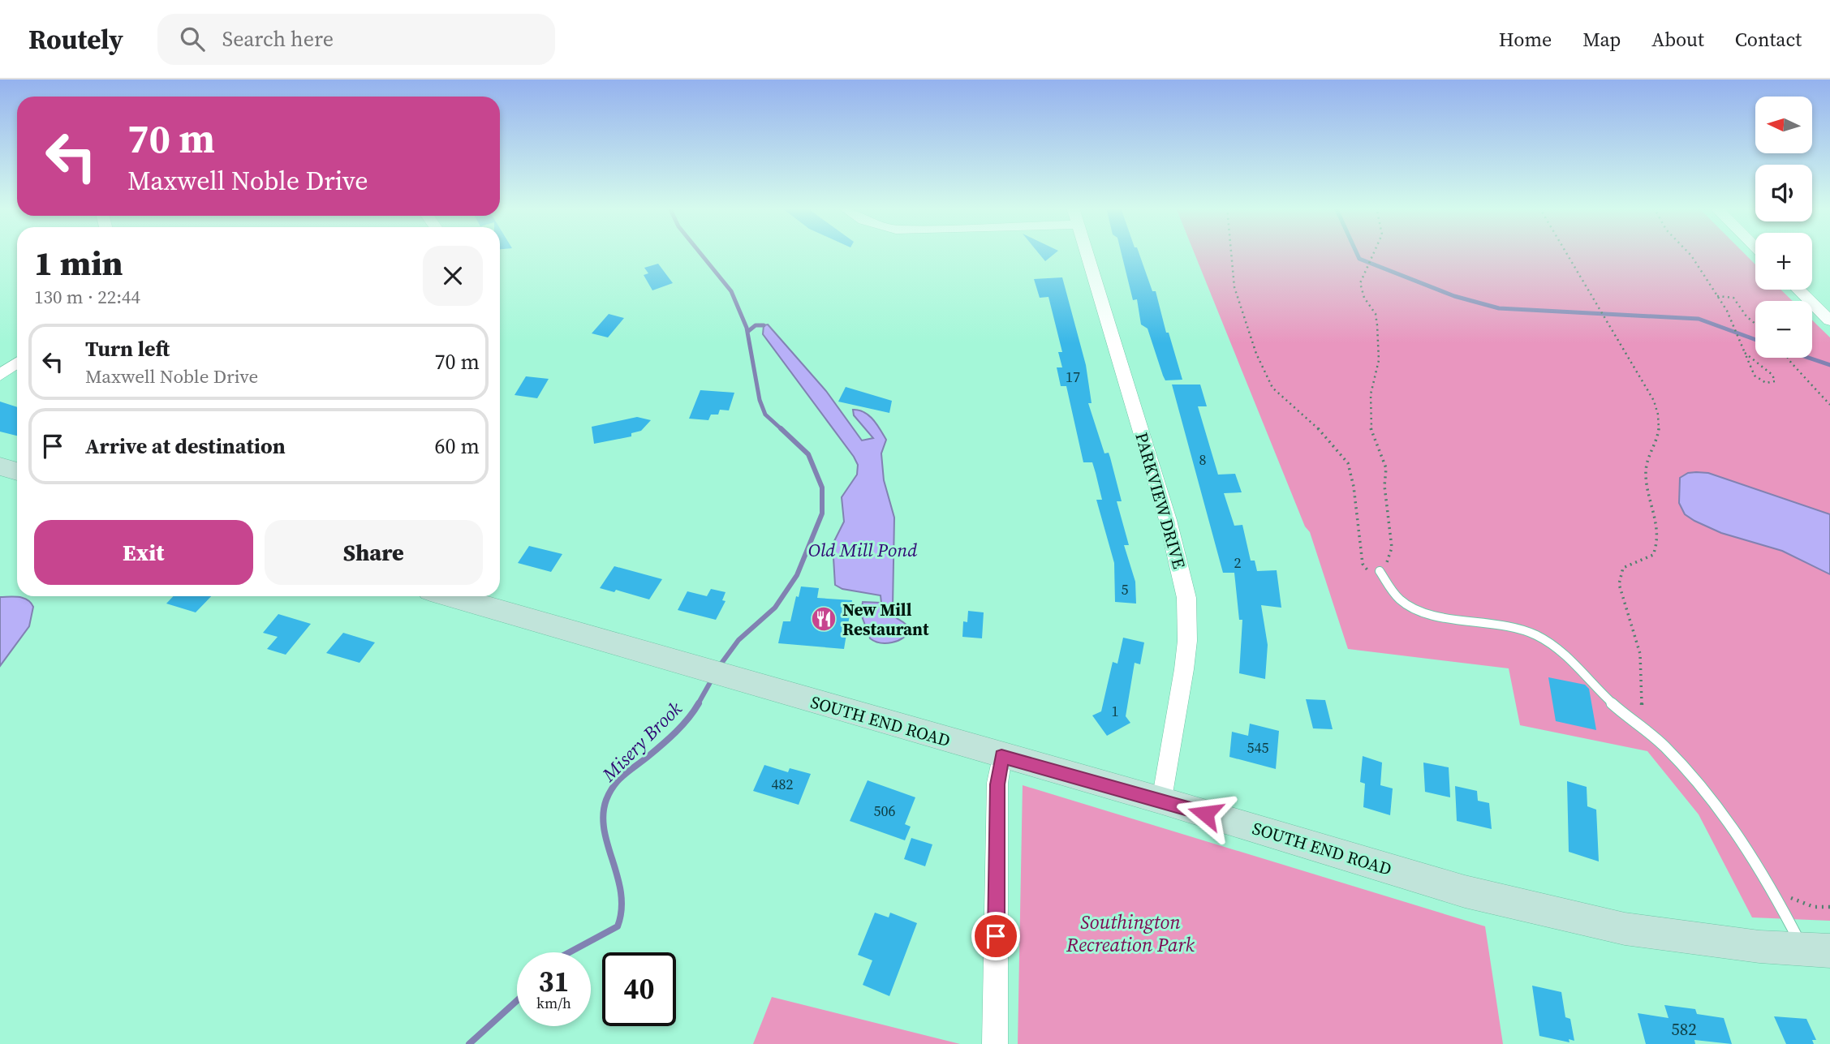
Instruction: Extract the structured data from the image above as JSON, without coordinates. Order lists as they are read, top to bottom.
{
  "streets": {
    "street": ["PARKVIEW DRIVE", "SOUTH END ROAD"]
  },
  "crossings": [
    ["PARKVIEW DRIVE", "SOUTH END ROAD"]
  ],
  "water": ["Old Mill Pond", "Misery Brook"],
  "parks": ["Southington Recreation Park"],
  "places": {
    "restaurant": ["New Mill Restaurant"]
  },
  "house_numbers": [
    "17",
    "8",
    "2",
    "5",
    "1",
    "545",
    "482",
    "506",
    "582"
  ],
  "north": "left",
  "page": {
    "header": "Routely",
    "search": "Search here",
    "nav": [
      "Home",
      "Map",
      "About",
      "Contact"
    ],
    "map_buttons": ["+", "−"],
    "turn": ["70 m", "Maxwell Noble Drive"],
    "heading": ["1 min", "130 m · 22:44"],
    "list": [
      {
        "name": "Turn left",
        "note": "Maxwell Noble Drive",
        "value": "70 m"
      },
      {
        "name": "Arrive at destination",
        "value": "60 m"
      }
    ],
    "buttons": ["Exit", "Share"],
    "speed": "31 km/h",
    "limit": "40"
  }
}
